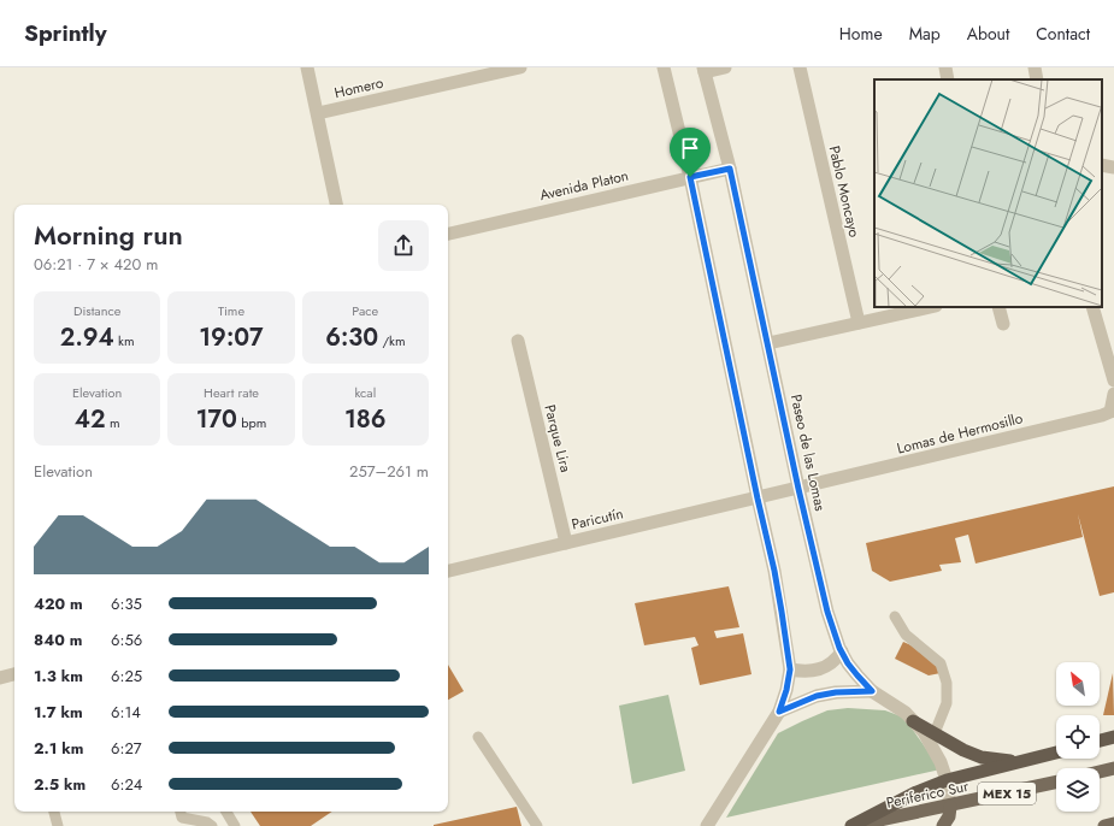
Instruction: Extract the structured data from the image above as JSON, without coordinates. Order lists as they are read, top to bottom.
{
  "streets": {
    "main road": ["MEX 15", "Periferico Sur"],
    "street": [
      "Homero",
      "Avenida Platon",
      "Pablo Moncayo",
      "Lomas de Hermosillo",
      "Parque Lira",
      "Paseo de las Lomas",
      "Paricutín"
    ]
  },
  "crossings": [
    ["Avenida Platon", "Paseo de las Lomas"],
    ["Lomas de Hermosillo", "Paseo de las Lomas"],
    ["Lomas de Hermosillo", "Paricutín"],
    ["Parque Lira", "Paricutín"],
    ["Paseo de las Lomas", "Paricutín"],
    ["Paseo de las Lomas", "Periferico Sur"]
  ],
  "north": "top left",
  "page": {
    "header": "Sprintly",
    "nav": [
      "Home",
      "Map",
      "About",
      "Contact"
    ],
    "heading": ["Morning run", "06:21 · 7 × 420 m"],
    "stats": [
      ["Distance", "2.94 km"],
      ["Time", "19:07"],
      ["Pace", "6:30 /km"],
      ["Elevation", "42 m"],
      ["Heart rate", "170 bpm"],
      ["kcal", "186"]
    ],
    "chart": ["Elevation", "257–261 m"],
    "list": [
      {
        "name": "420 m",
        "note": "6:35"
      },
      {
        "name": "840 m",
        "note": "6:56"
      },
      {
        "name": "1.3 km",
        "note": "6:25"
      },
      {
        "name": "1.7 km",
        "note": "6:14"
      },
      {
        "name": "2.1 km",
        "note": "6:27"
      },
      {
        "name": "2.5 km",
        "note": "6:24"
      }
    ]
  }
}
